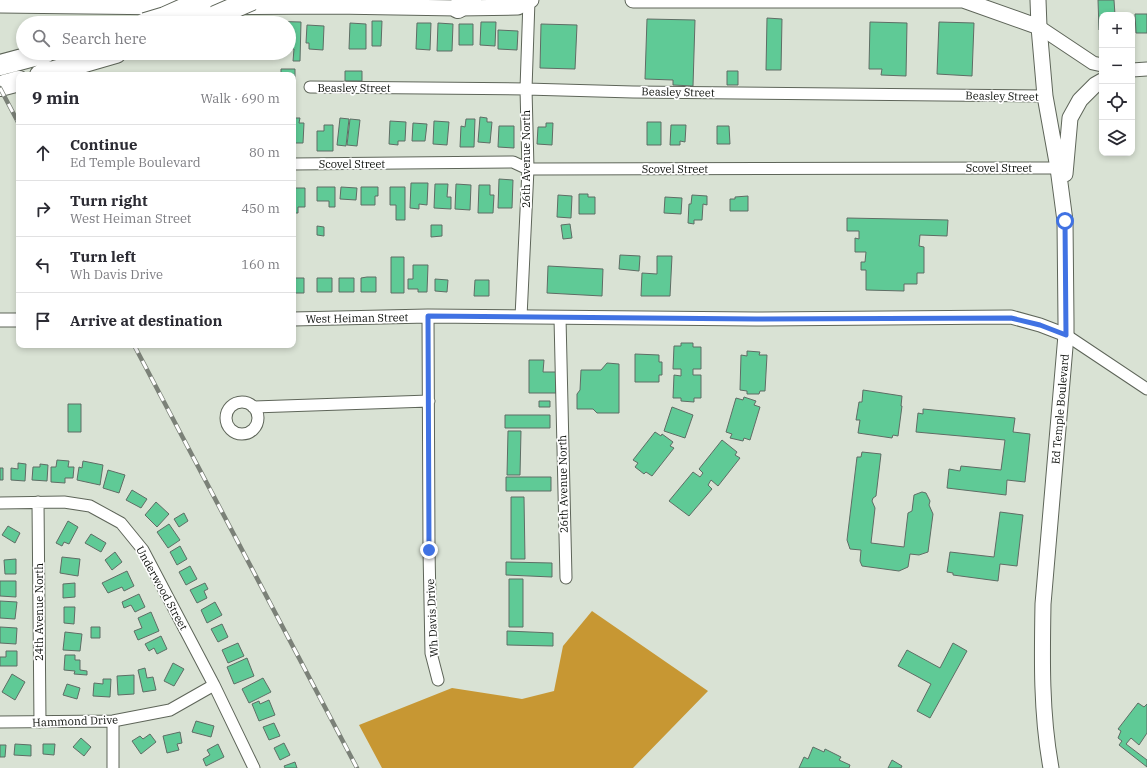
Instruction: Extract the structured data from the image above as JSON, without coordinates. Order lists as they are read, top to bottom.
{
  "streets": {
    "main road": ["Ed Temple Boulevard"],
    "street": [
      "Beasley Street",
      "26th Avenue North",
      "Scovel Street",
      "West Heiman Street",
      "Underwood Street",
      "24th Avenue North",
      "Wh Davis Drive",
      "Hammond Drive"
    ]
  },
  "crossings": [
    ["Beasley Street", "26th Avenue North"],
    ["Beasley Street", "Ed Temple Boulevard"],
    ["26th Avenue North", "Scovel Street"],
    ["26th Avenue North", "West Heiman Street"],
    ["Scovel Street", "Ed Temple Boulevard"],
    ["West Heiman Street", "Ed Temple Boulevard"],
    ["West Heiman Street", "Wh Davis Drive"],
    ["Underwood Street", "24th Avenue North"],
    ["Underwood Street", "Hammond Drive"],
    ["24th Avenue North", "Hammond Drive"]
  ],
  "page": {
    "map_buttons": ["+", "−"],
    "search": "Search here",
    "heading": ["9 min", "Walk · 690 m"],
    "list": [
      ["Continue", "Ed Temple Boulevard", "80 m"],
      ["Turn right", "West Heiman Street", "450 m"],
      ["Turn left", "Wh Davis Drive", "160 m"],
      "Arrive at destination"
    ]
  }
}
